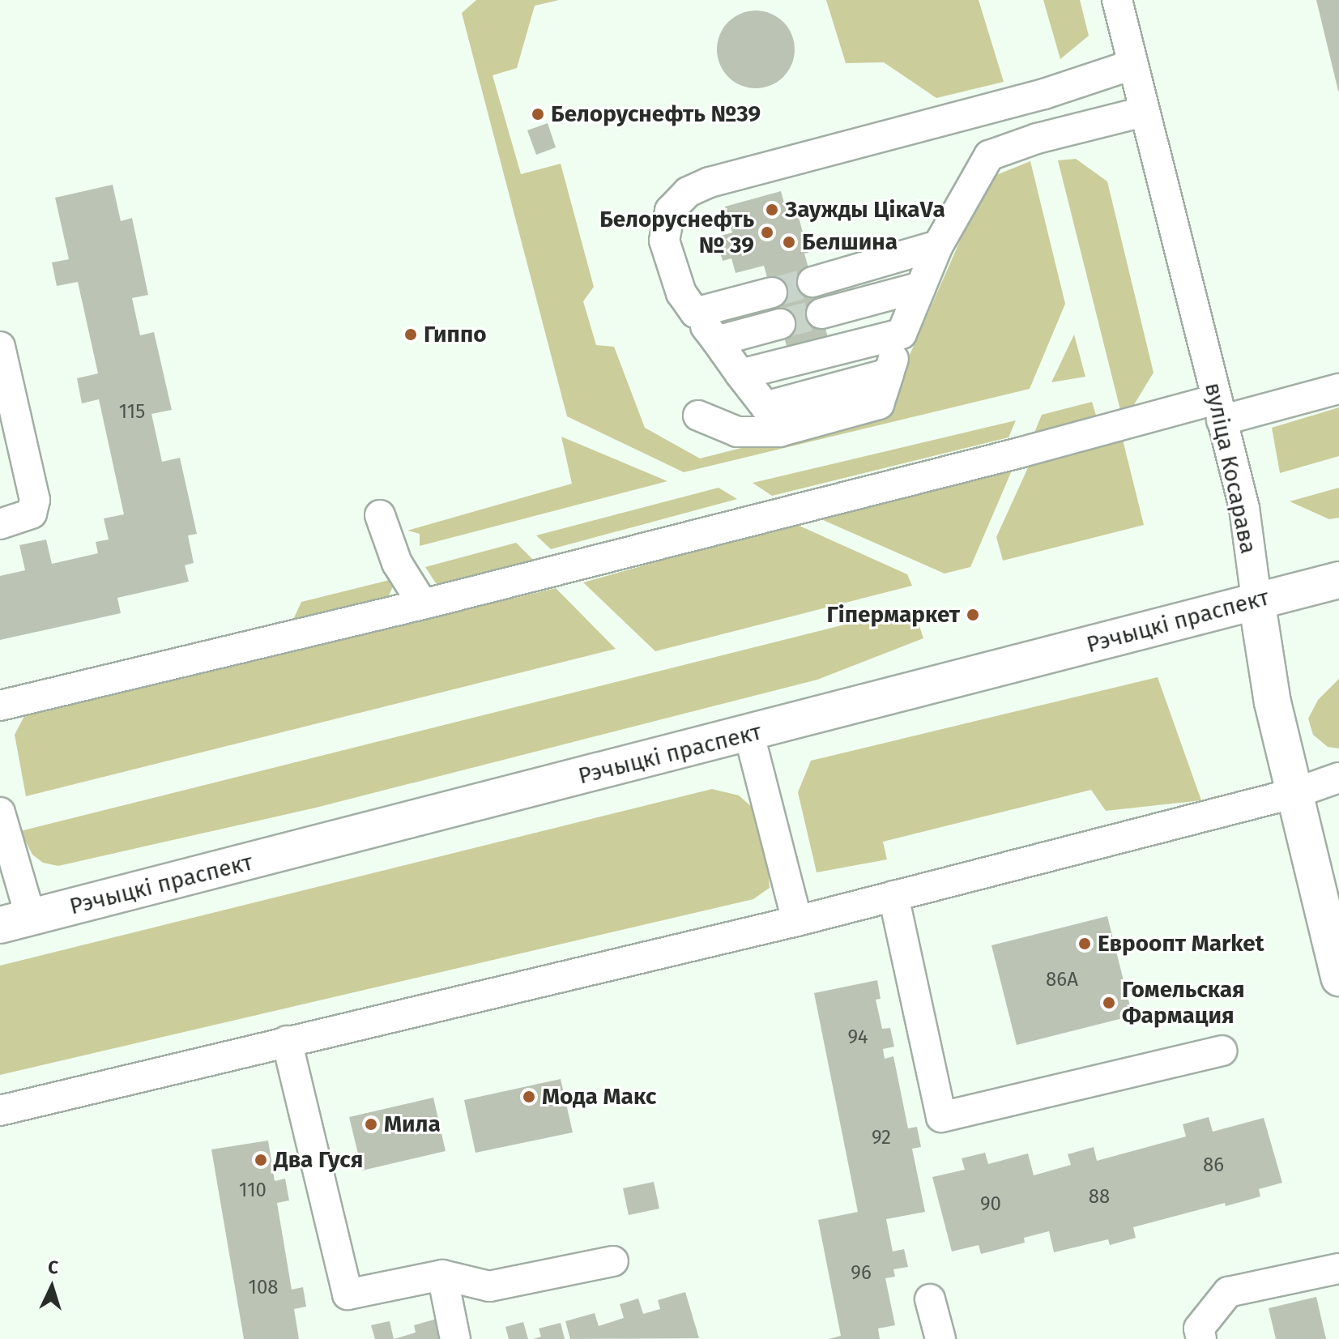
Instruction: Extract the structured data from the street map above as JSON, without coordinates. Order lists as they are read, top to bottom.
{
  "streets": {
    "main road": ["вуліца Косарава", "Рэчыцкі праспект"]
  },
  "crossings": [
    ["вуліца Косарава", "Рэчыцкі праспект"]
  ],
  "places": [
    "Белоруснефть №39",
    "Заужды ЦікаVа",
    "Белоруснефть № 39",
    "Белшина",
    "Гиппо",
    "Гіпермаркет",
    "Евроопт Market",
    "Гомельская Фармация",
    "Мода Макс",
    "Мила",
    "Два Гуся"
  ],
  "house_numbers": [
    "115",
    "86А",
    "94",
    "92",
    "86",
    "110",
    "88",
    "90",
    "96",
    "108"
  ],
  "north": "top"
}
